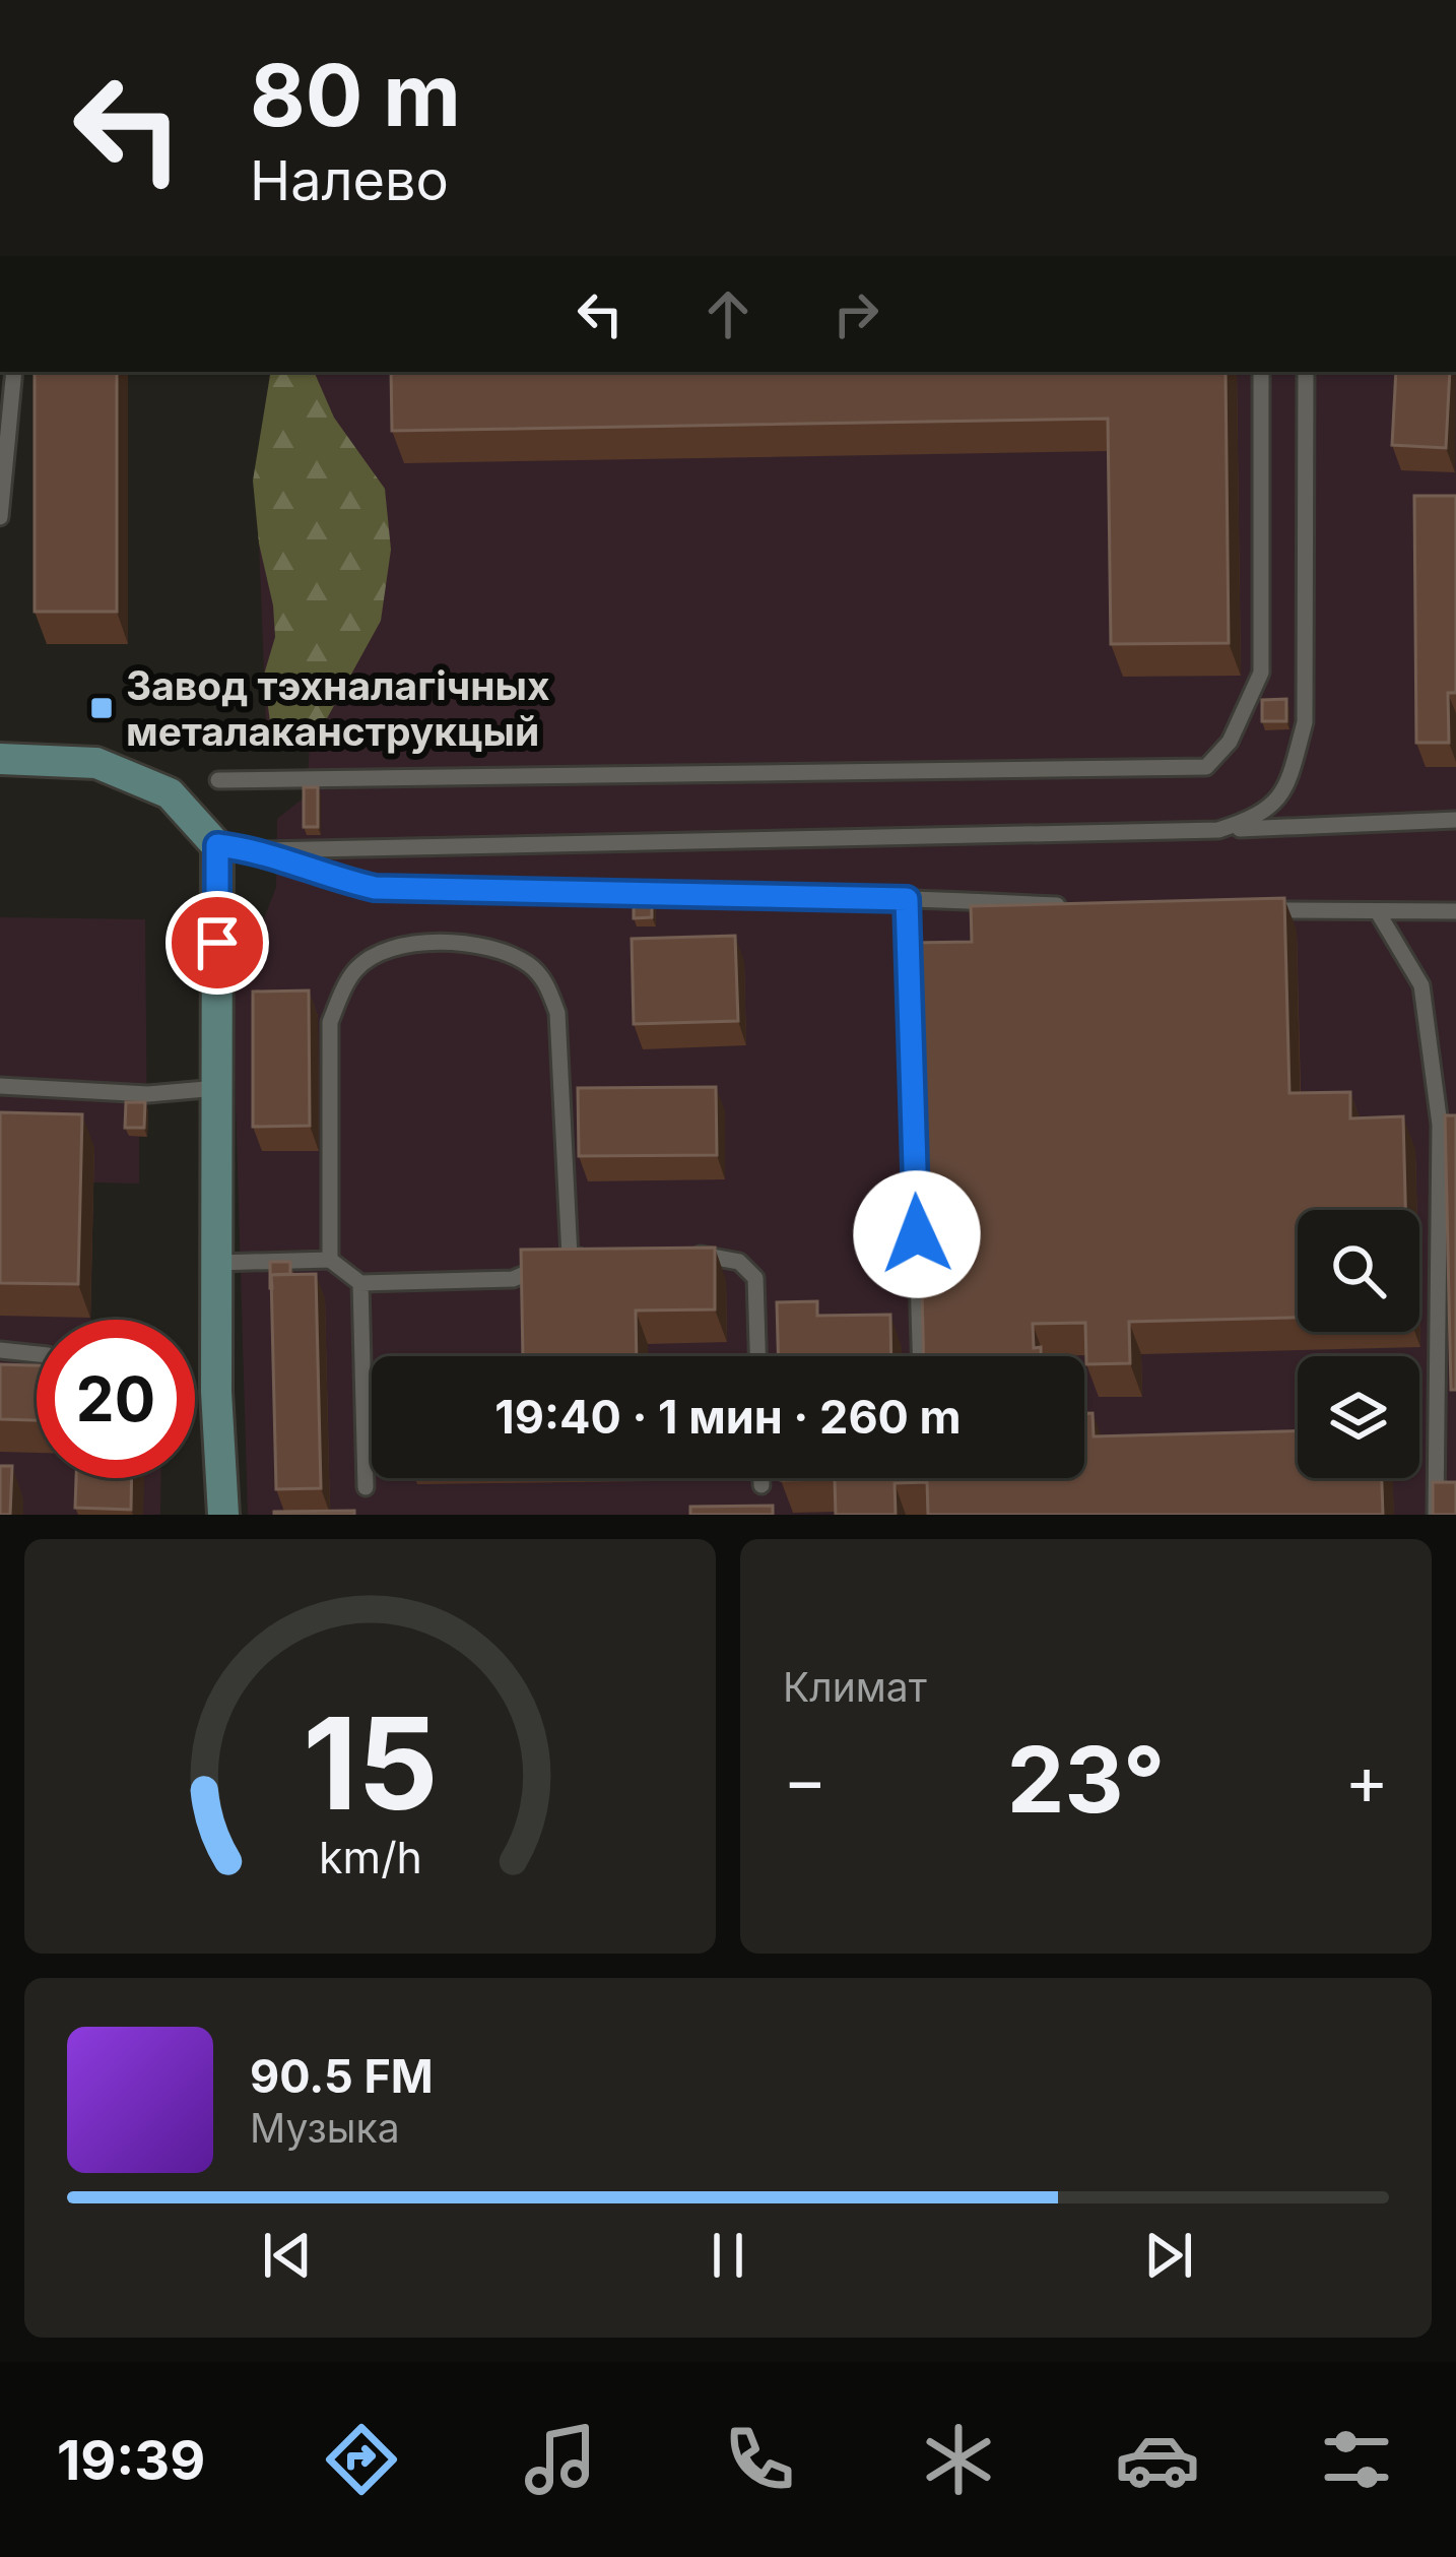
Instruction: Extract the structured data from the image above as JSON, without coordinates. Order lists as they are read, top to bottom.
{
  "places": {
    "transit": ["Завод тэхналагічных металаканструкцый"]
  },
  "page": {
    "turn": ["80 m", "Налево"],
    "limit": "20",
    "trip": "19:40 · 1 мин · 260 m",
    "tile": "Климат",
    "heat": ["−", "23°", "+"],
    "song": ["90.5 FM", "Музыка"],
    "tabs": "19:39",
    "gauge": ["15", "km/h"]
  }
}
